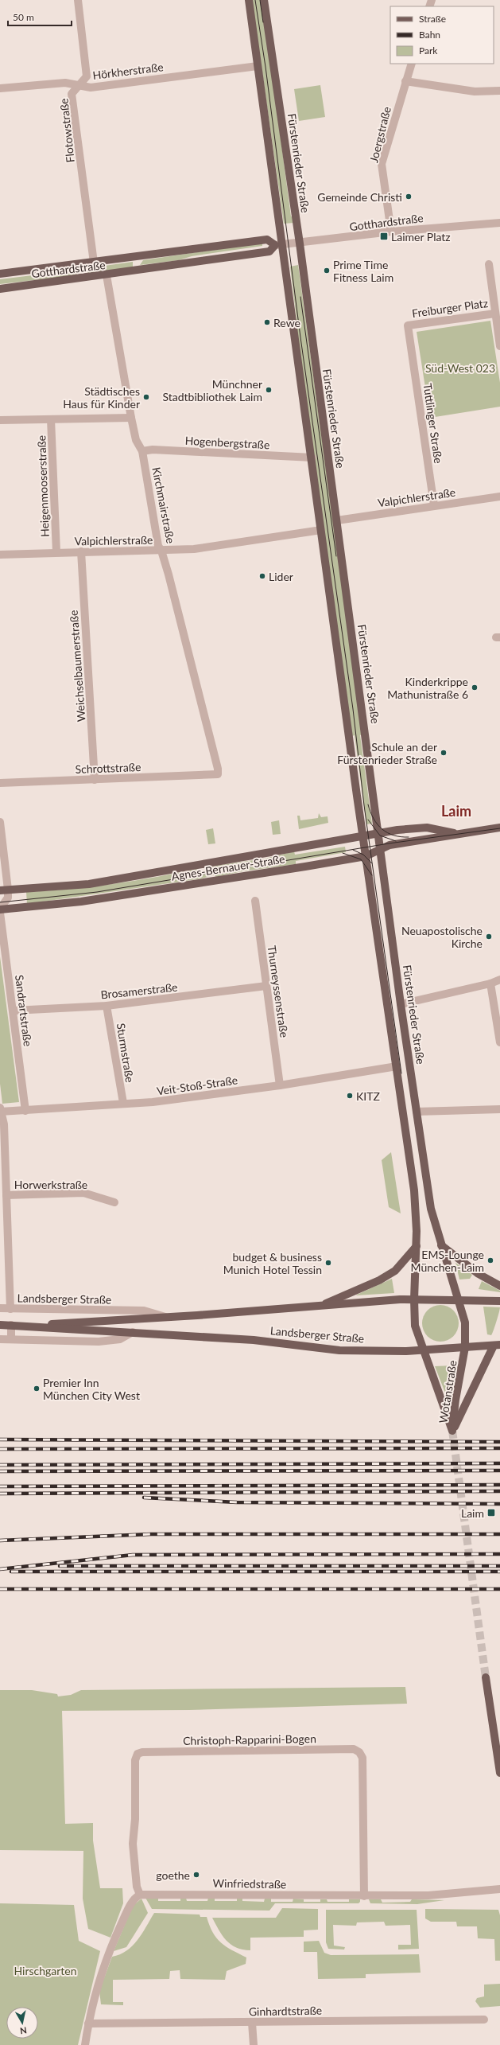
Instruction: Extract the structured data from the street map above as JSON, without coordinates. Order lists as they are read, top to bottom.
{
  "streets": {
    "main road": [
      "Fürstenrieder Straße",
      "Gotthardstraße",
      "Agnes-Bernauer-Straße",
      "Landsberger Straße",
      "Wotanstraße"
    ],
    "street": [
      "Hörkherstraße",
      "Flotowstraße",
      "Joergstraße",
      "Freiburger Platz",
      "Tuttlinger Straße",
      "Hogenbergstraße",
      "Heigenmooserstraße",
      "Valpichlerstraße",
      "Kirchmairstraße",
      "Weichselbaumerstraße",
      "Schrottstraße",
      "Brosamerstraße",
      "Thurneyssenstraße",
      "Sandrartstraße",
      "Sturmstraße",
      "Veit-Stoß-Straße",
      "Horwerkstraße",
      "Christoph-Rapparini-Bogen",
      "Winfriedstraße",
      "Ginhardtstraße"
    ]
  },
  "crossings": [
    ["Hörkherstraße", "Flotowstraße"],
    ["Flotowstraße", "Gotthardstraße"],
    ["Joergstraße", "Gotthardstraße"],
    ["Fürstenrieder Straße", "Gotthardstraße"],
    ["Fürstenrieder Straße", "Valpichlerstraße"],
    ["Fürstenrieder Straße", "Agnes-Bernauer-Straße"],
    ["Fürstenrieder Straße", "Landsberger Straße"],
    ["Fürstenrieder Straße", "Wotanstraße"],
    ["Gotthardstraße", "Kirchmairstraße"],
    ["Freiburger Platz", "Tuttlinger Straße"],
    ["Tuttlinger Straße", "Valpichlerstraße"],
    ["Hogenbergstraße", "Kirchmairstraße"],
    ["Heigenmooserstraße", "Valpichlerstraße"],
    ["Valpichlerstraße", "Kirchmairstraße"],
    ["Valpichlerstraße", "Weichselbaumerstraße"],
    ["Kirchmairstraße", "Schrottstraße"],
    ["Weichselbaumerstraße", "Schrottstraße"],
    ["Brosamerstraße", "Thurneyssenstraße"],
    ["Brosamerstraße", "Sandrartstraße"],
    ["Brosamerstraße", "Sturmstraße"],
    ["Thurneyssenstraße", "Veit-Stoß-Straße"],
    ["Sandrartstraße", "Veit-Stoß-Straße"],
    ["Sturmstraße", "Veit-Stoß-Straße"],
    ["Landsberger Straße", "Wotanstraße"],
    ["Christoph-Rapparini-Bogen", "Winfriedstraße"]
  ],
  "districts": ["Laim"],
  "parks": ["Süd-West 023", "Hirschgarten"],
  "places": {
    "other": [
      "Gemeinde Christi",
      "Prime Time Fitness Laim",
      "Rewe",
      "Münchner Stadtbibliothek Laim",
      "Städtisches Haus für Kinder",
      "Lider",
      "Kinderkrippe Mathunistraße 6",
      "Schule an der Fürstenrieder Straße",
      "Neuapostolische Kirche",
      "KITZ",
      "EMS-Lounge München-Laim",
      "budget & business Munich Hotel Tessin",
      "Premier Inn München City West",
      "goethe"
    ],
    "transit": ["Laimer Platz", "Laim"]
  },
  "legend": ["Straße", "Bahn", "Park"],
  "scale_bar": "50 m",
  "north": "bottom"
}
